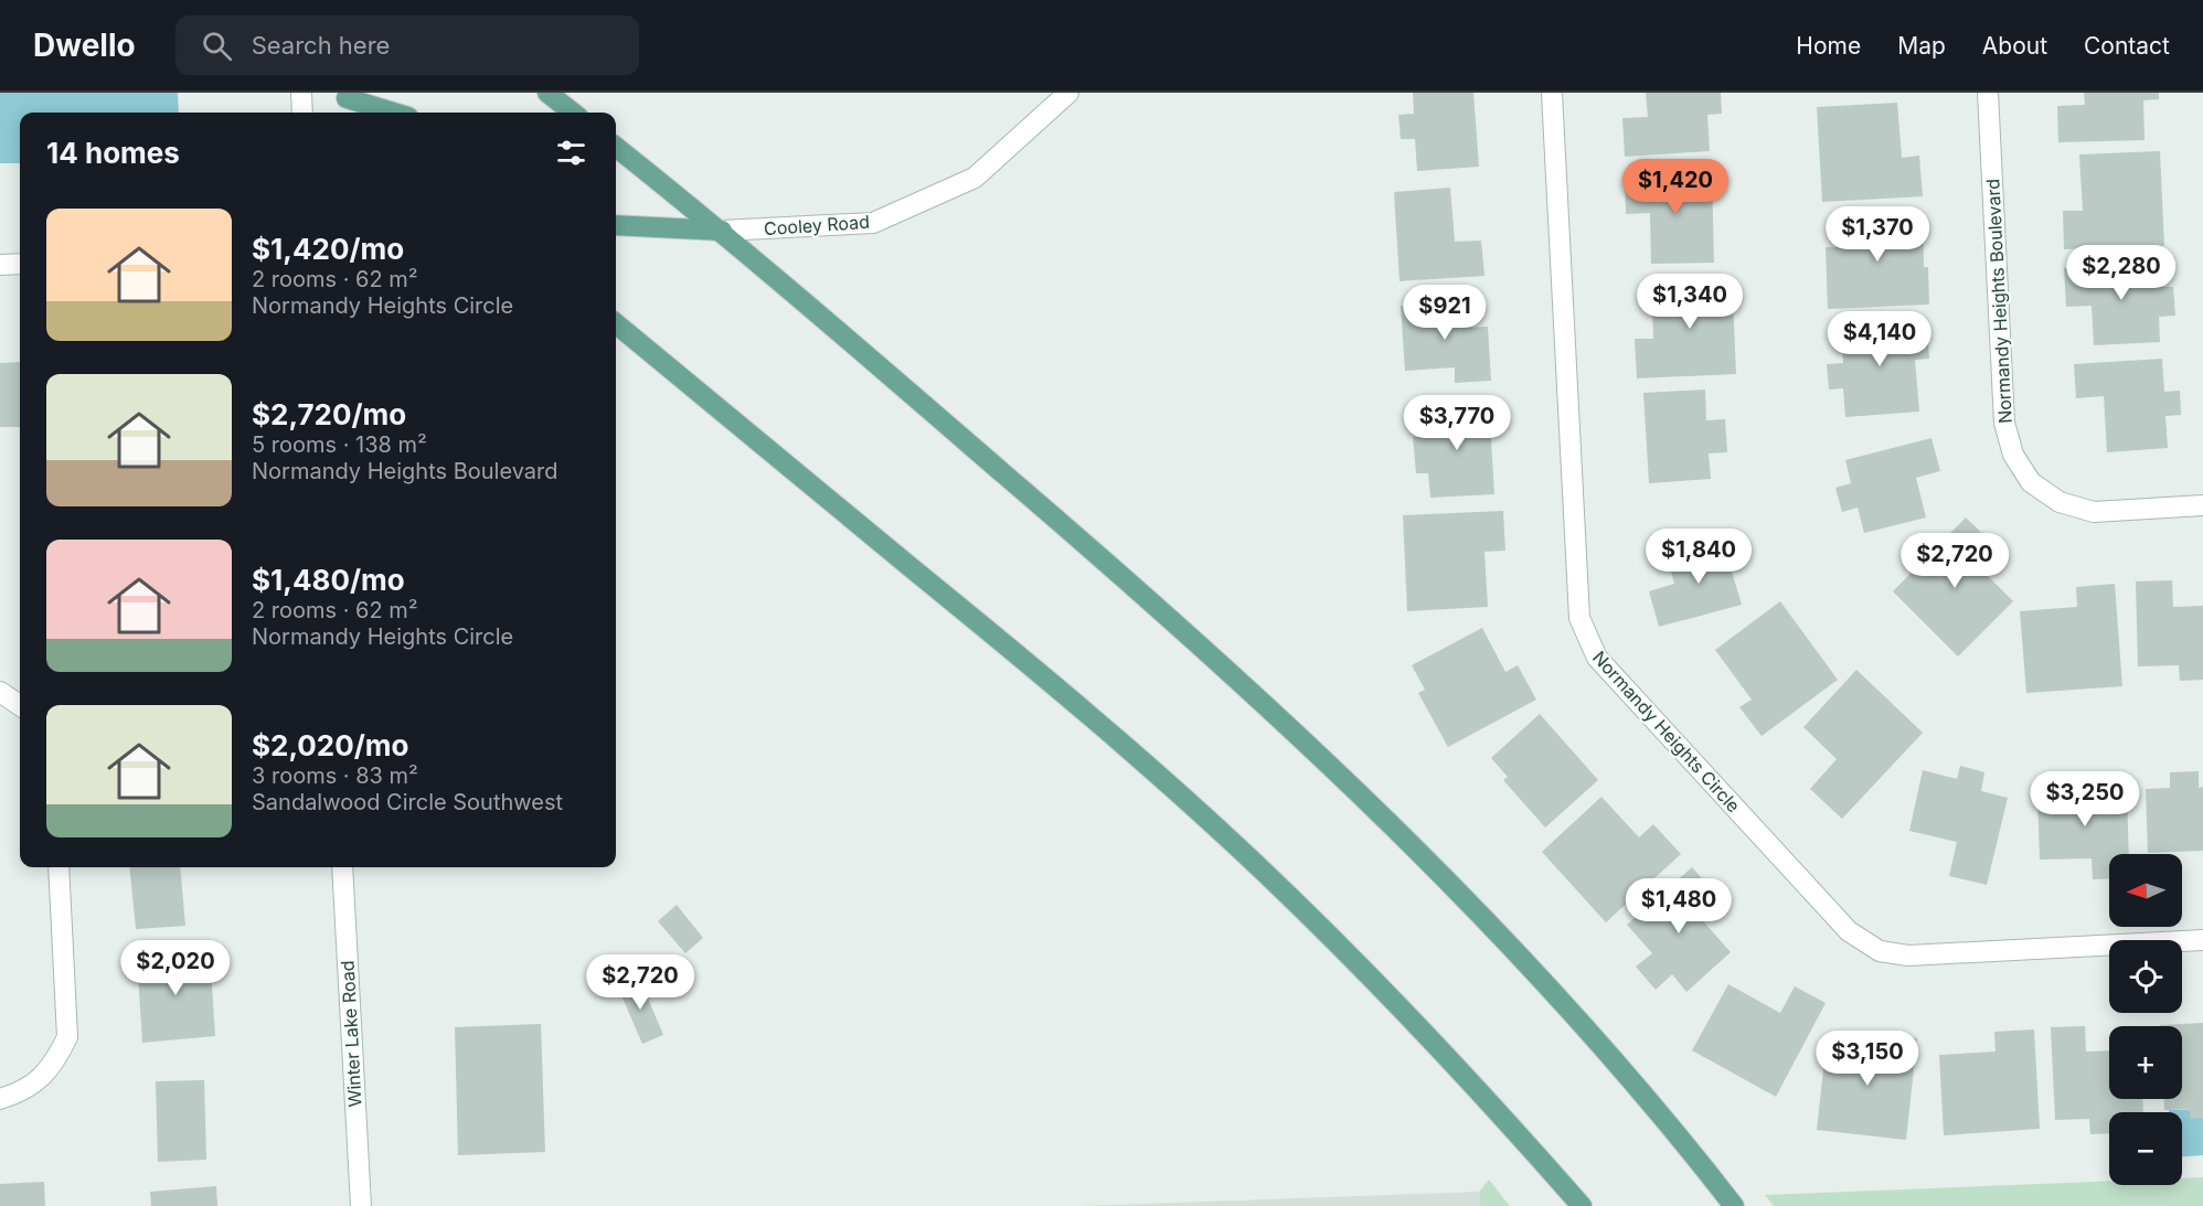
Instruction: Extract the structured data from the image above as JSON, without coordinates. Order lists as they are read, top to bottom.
{
  "streets": {
    "street": [
      "Cooley Road",
      "Normandy Heights Boulevard",
      "Normandy Heights Circle",
      "Winter Lake Road"
    ]
  },
  "north": "left",
  "page": {
    "header": "Dwello",
    "search": "Search here",
    "nav": [
      "Home",
      "Map",
      "About",
      "Contact"
    ],
    "heading": "14 homes",
    "price": [
      "$1,420",
      "$1,370",
      "$2,280",
      "$1,340",
      "$921",
      "$4,140",
      "$3,770",
      "$1,840",
      "$2,720",
      "$3,250",
      "$1,480",
      "$2,020",
      "$2,720",
      "$3,150"
    ],
    "list": [
      {
        "name": "$1,420/mo",
        "note": "2 rooms · 62 m² · Normandy Heights Circle"
      },
      {
        "name": "$2,720/mo",
        "note": "5 rooms · 138 m² · Normandy Heights Boulevard"
      },
      {
        "name": "$1,480/mo",
        "note": "2 rooms · 62 m² · Normandy Heights Circle"
      },
      {
        "name": "$2,020/mo",
        "note": "3 rooms · 83 m² · Sandalwood Circle Southwest"
      }
    ],
    "map_buttons": ["+", "−"]
  }
}
